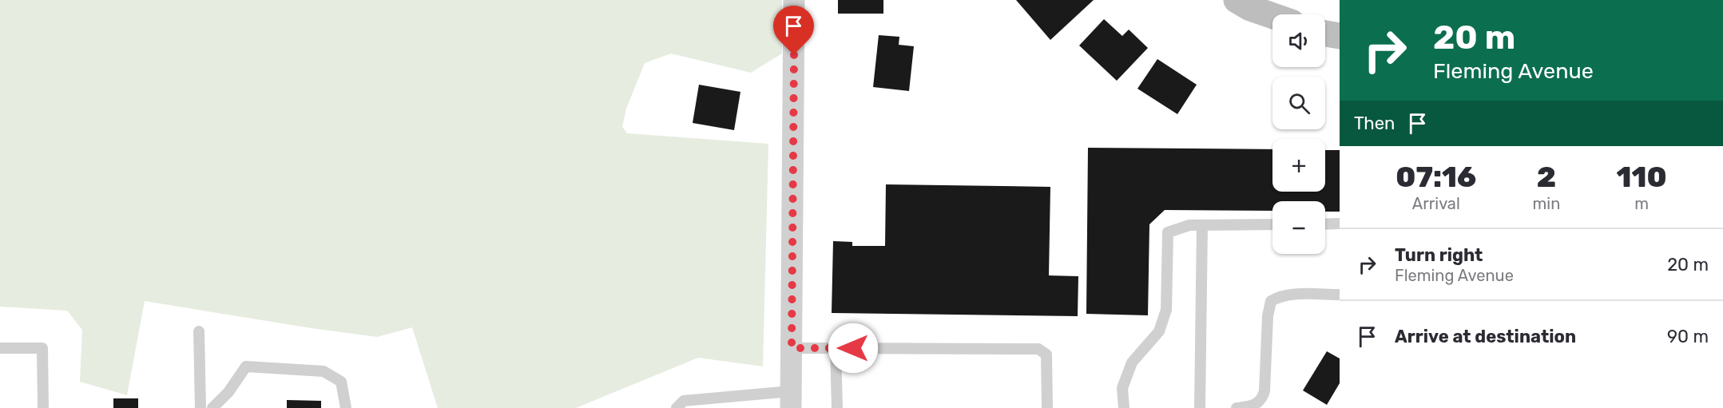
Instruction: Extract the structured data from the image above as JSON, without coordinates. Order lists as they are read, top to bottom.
{
  "page": {
    "turn": ["20 m", "Fleming Avenue"],
    "map_buttons": ["+", "−"],
    "then": "Then",
    "eta": [
      "07:16",
      "Arrival",
      "2",
      "min",
      "110",
      "m"
    ],
    "list": [
      {
        "name": "Turn right",
        "note": "Fleming Avenue",
        "value": "20 m"
      },
      {
        "name": "Arrive at destination",
        "value": "90 m"
      }
    ]
  }
}
